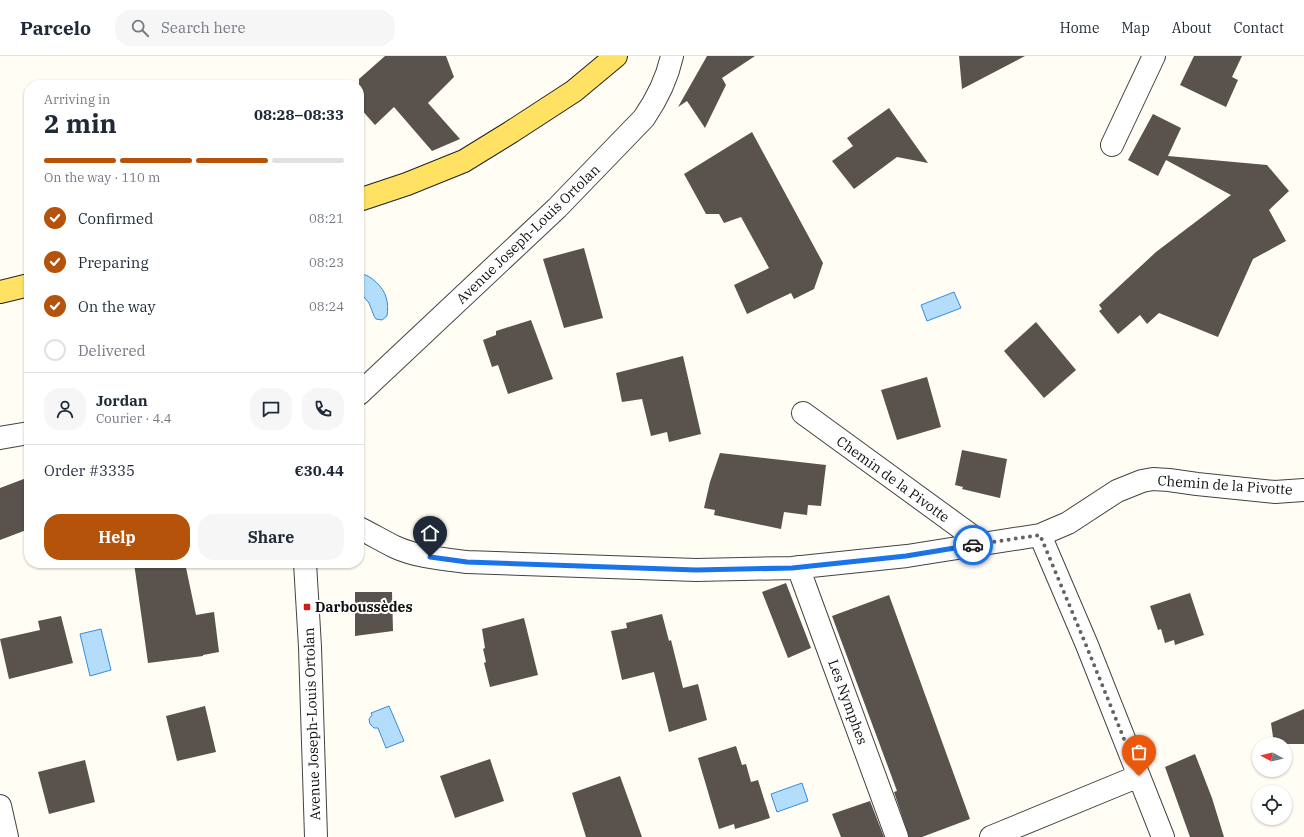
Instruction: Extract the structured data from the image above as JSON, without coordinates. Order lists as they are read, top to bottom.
{
  "streets": {
    "street": ["Avenue Joseph-Louis Ortolan", "Chemin de la Pivotte", "Les Nymphes"]
  },
  "crossings": [
    ["Chemin de la Pivotte", "Les Nymphes"]
  ],
  "places": {
    "transit": ["Darboussèdes"]
  },
  "north": "left",
  "page": {
    "header": "Parcelo",
    "search": "Search here",
    "nav": [
      "Home",
      "Map",
      "About",
      "Contact"
    ],
    "heading": ["2 min", "Arriving in", "08:28–08:33"],
    "panel": [
      "Jordan",
      "Courier · 4.4",
      "Order #3335",
      "€30.44"
    ],
    "bar": "On the way · 110 m",
    "list": [
      ["Confirmed", "08:21"],
      ["Preparing", "08:23"],
      ["On the way", "08:24"],
      "Delivered"
    ],
    "buttons": ["Help", "Share"]
  }
}
